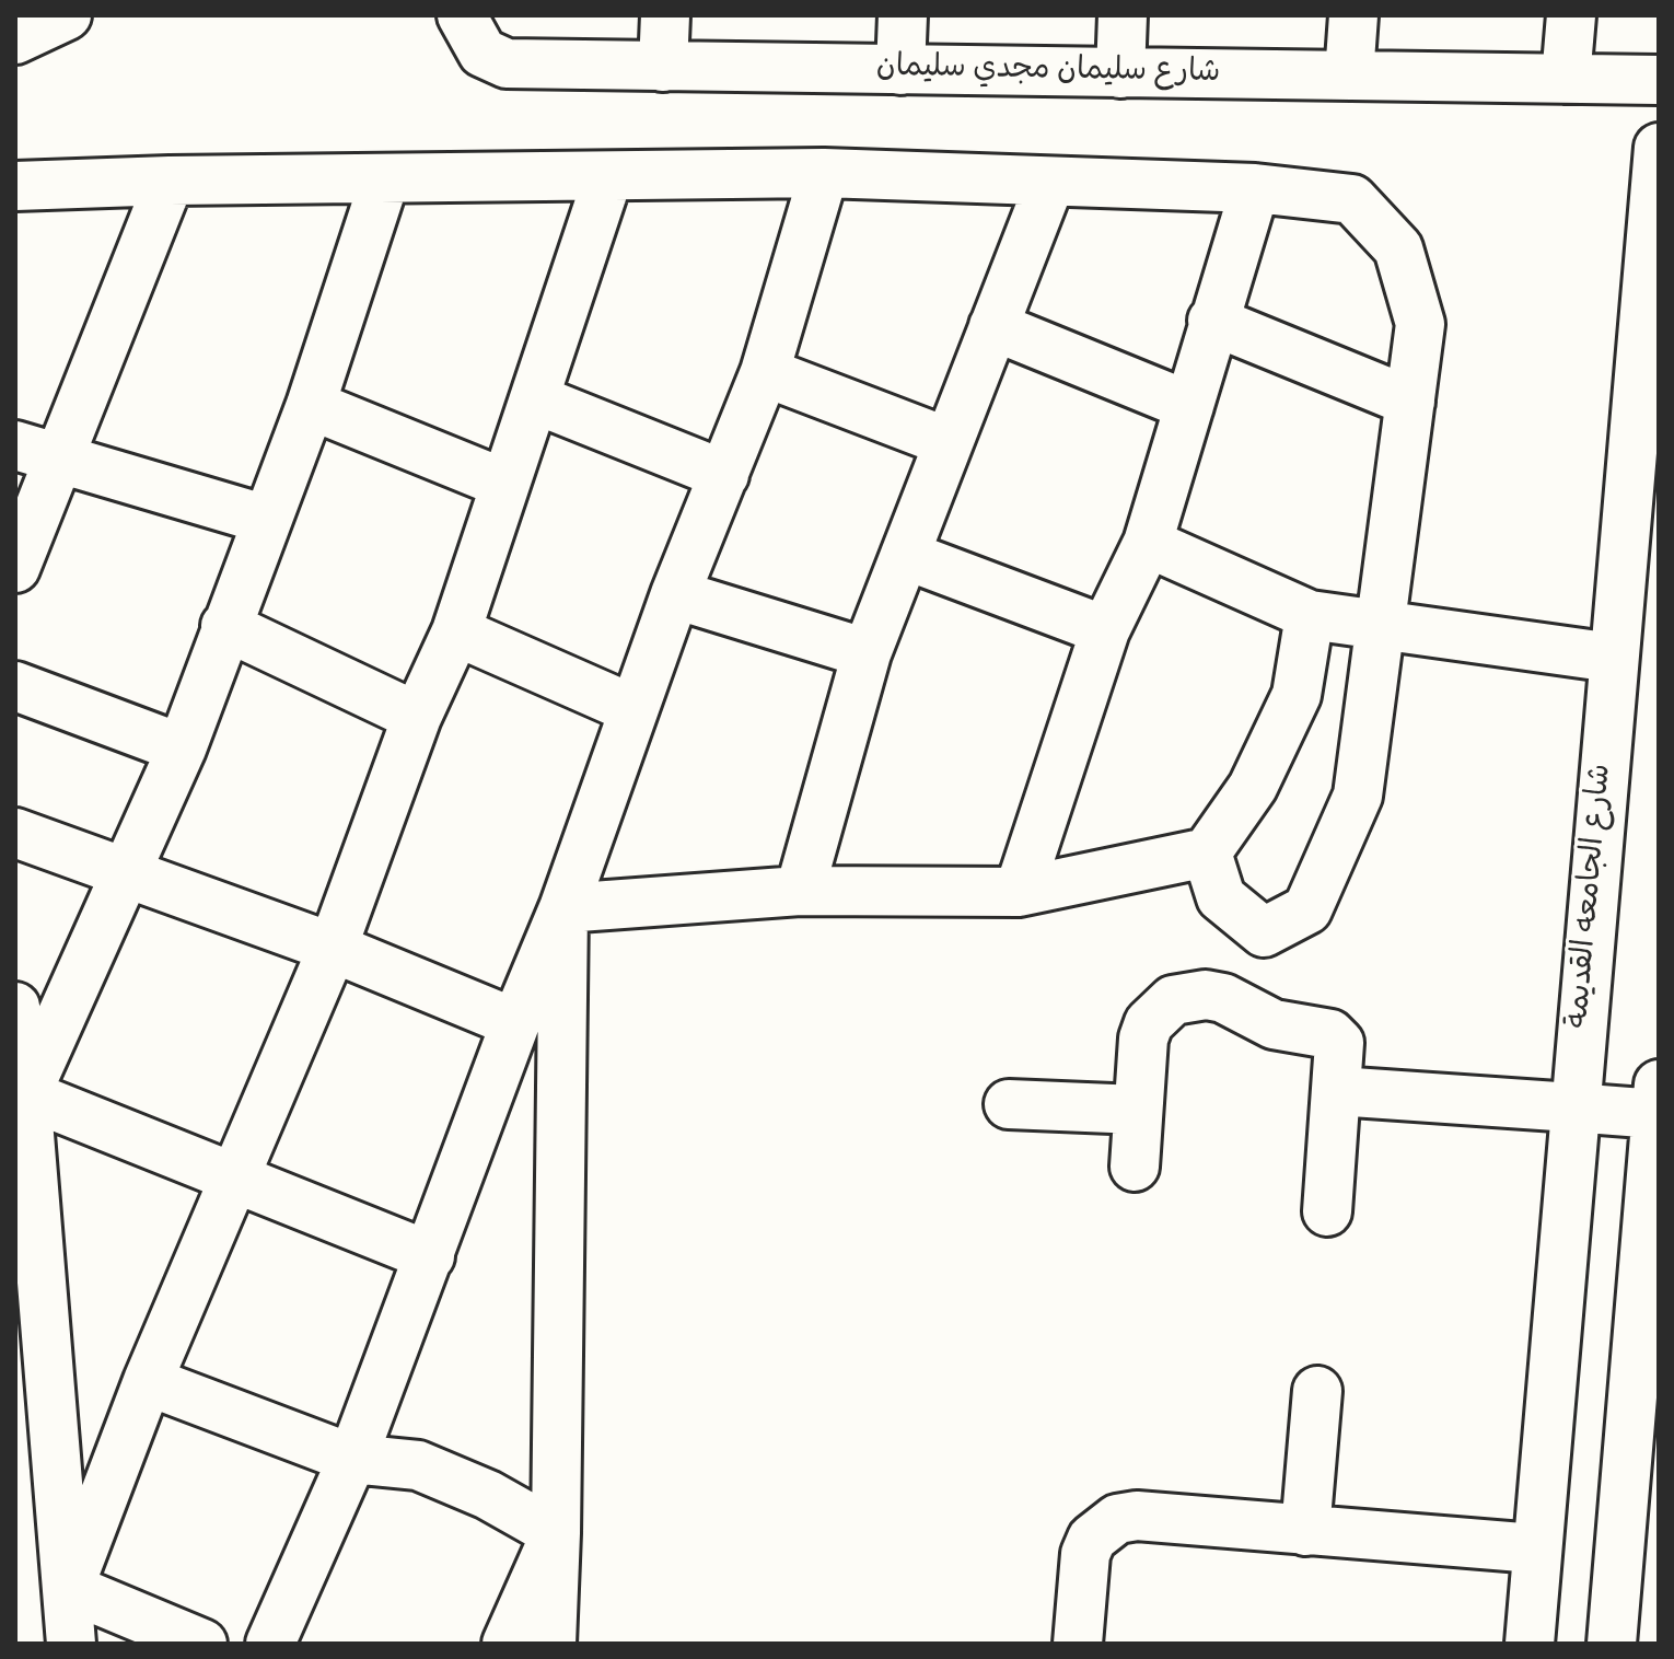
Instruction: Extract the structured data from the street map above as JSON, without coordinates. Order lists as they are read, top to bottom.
{
  "streets": {
    "street": ["شارع سليمان مجدي سليمان", "شارع الجامعه القديمة"]
  }
}
